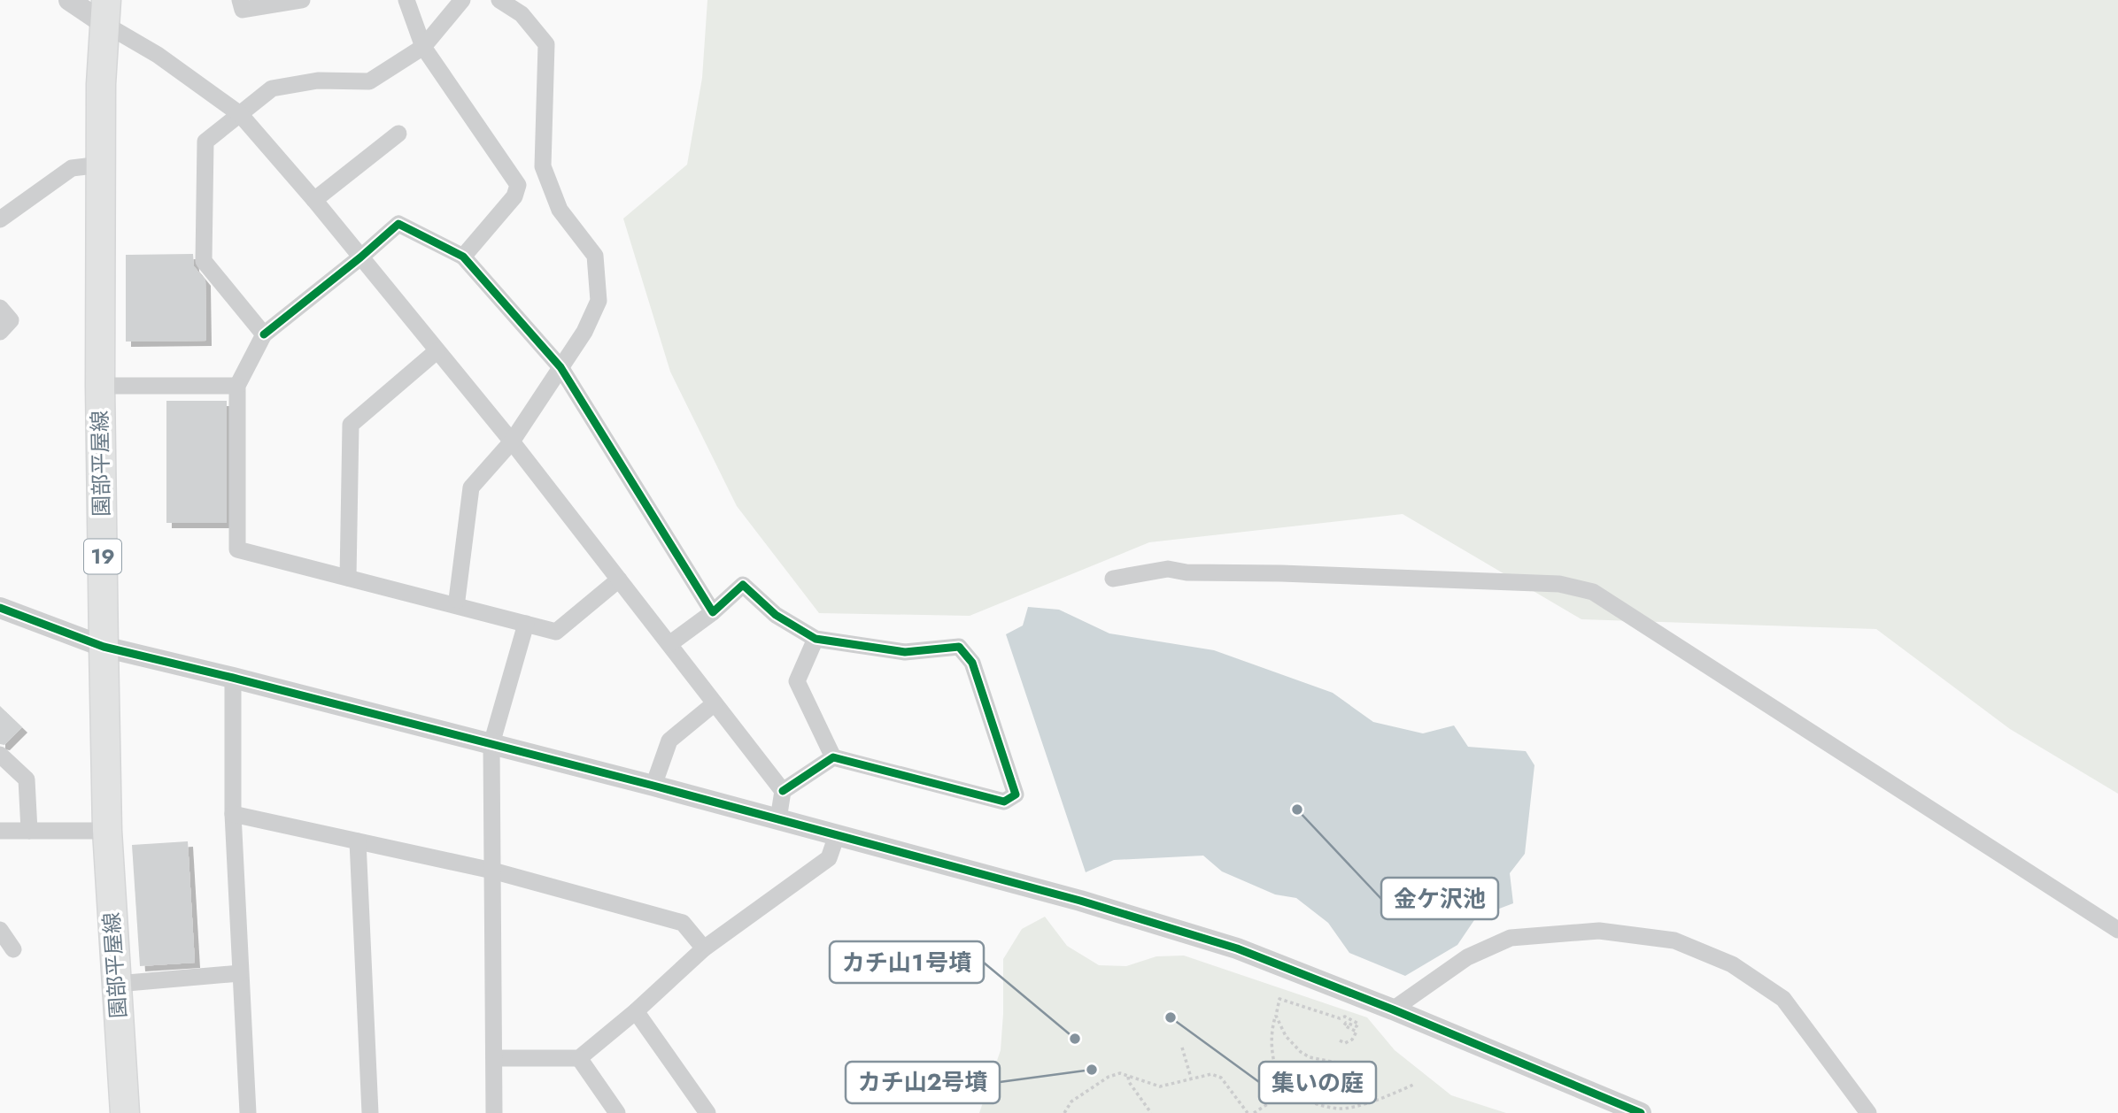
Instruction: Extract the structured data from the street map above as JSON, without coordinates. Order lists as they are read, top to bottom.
{
  "streets": {
    "main road": ["園部平屋線", "19"]
  },
  "places": [
    "金ケ沢池",
    "集いの庭",
    "カチ山１号墳",
    "カチ山２号墳"
  ]
}
